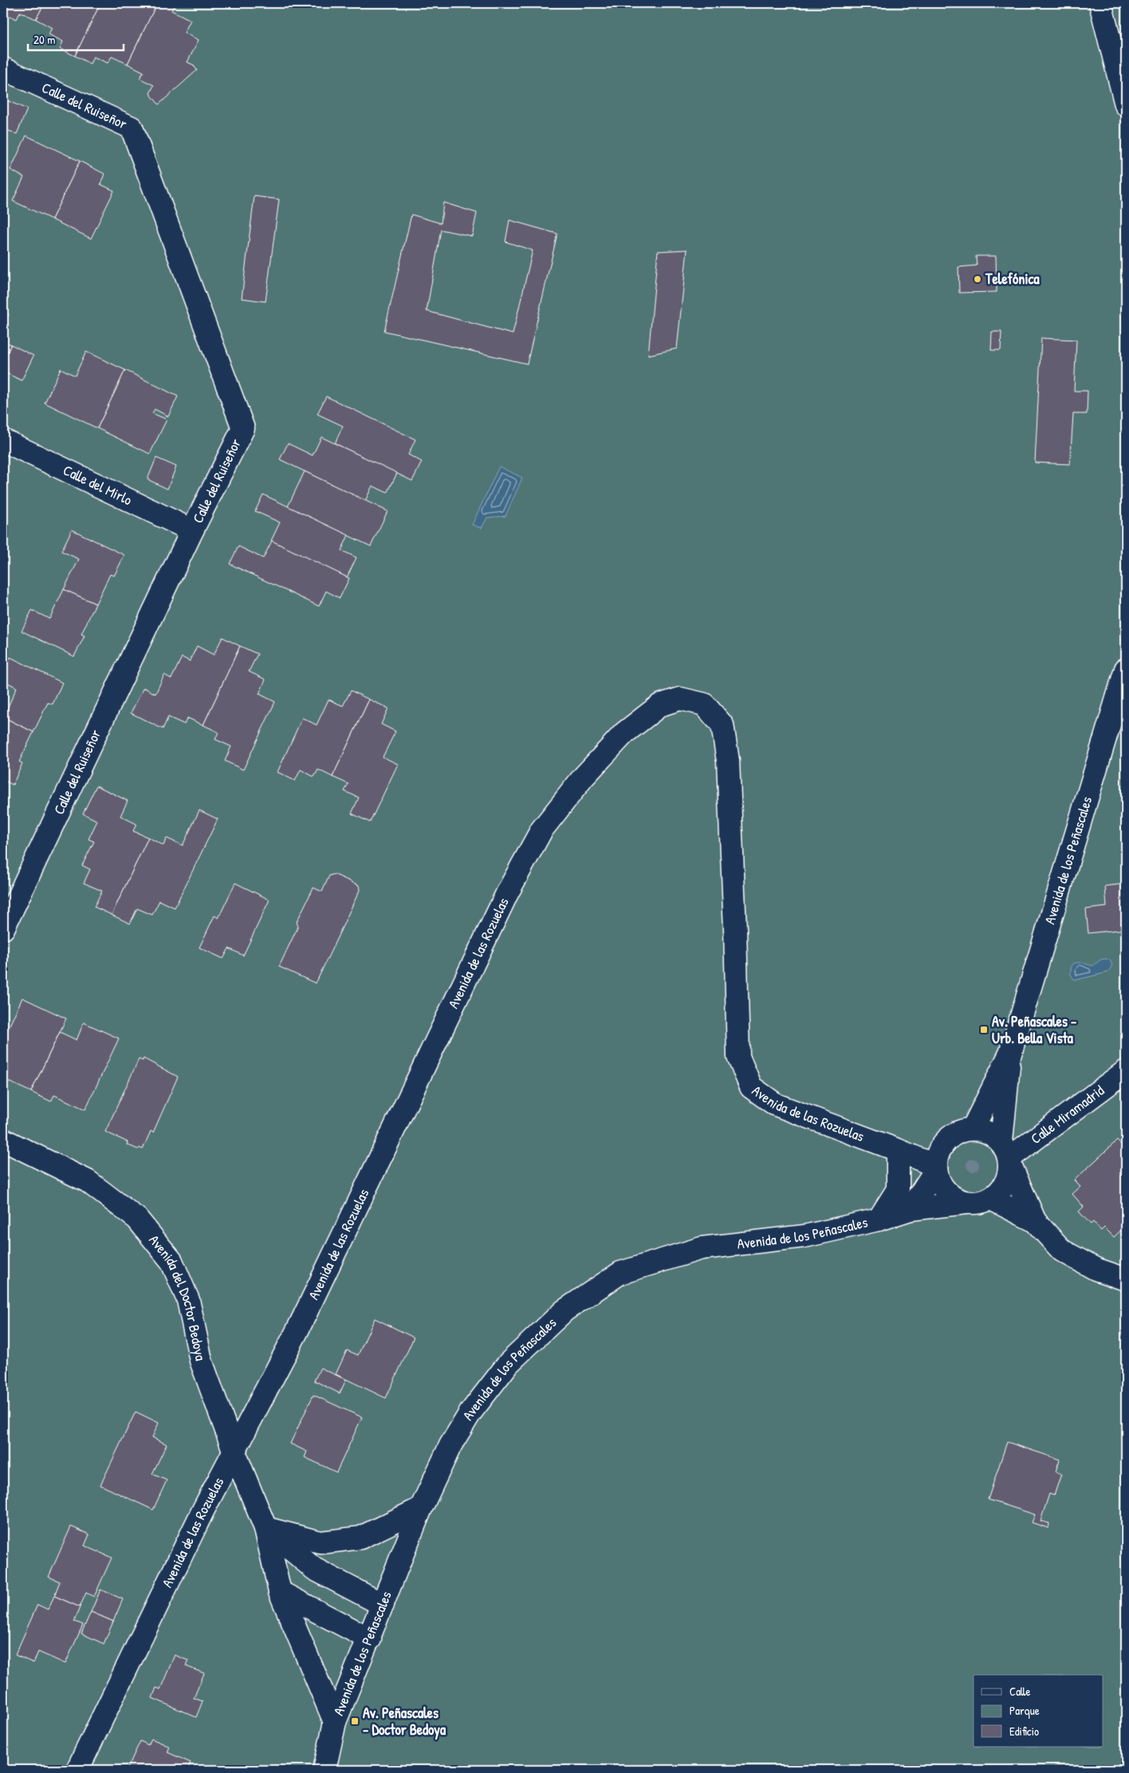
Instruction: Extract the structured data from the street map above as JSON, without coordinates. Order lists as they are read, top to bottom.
{
  "streets": {
    "street": [
      "Calle del Ruiseñor",
      "Calle del Mirlo",
      "Avenida de los Peñascales",
      "Avenida de las Rozuelas",
      "Calle Miramadrid",
      "Avenida del Doctor Bedoya"
    ]
  },
  "crossings": [
    ["Calle del Ruiseñor", "Calle del Mirlo"],
    ["Avenida de los Peñascales", "Avenida de las Rozuelas"],
    ["Avenida de los Peñascales", "Calle Miramadrid"],
    ["Avenida de los Peñascales", "Avenida del Doctor Bedoya"],
    ["Avenida de las Rozuelas", "Calle Miramadrid"],
    ["Avenida de las Rozuelas", "Avenida del Doctor Bedoya"]
  ],
  "places": {
    "other": ["Telefónica"],
    "transit": ["Av. Peñascales - Urb. Bella Vista", "Av. Peñascales - Doctor Bedoya"]
  },
  "legend": ["Calle", "Parque", "Edificio"],
  "scale_bar": "20 m"
}
